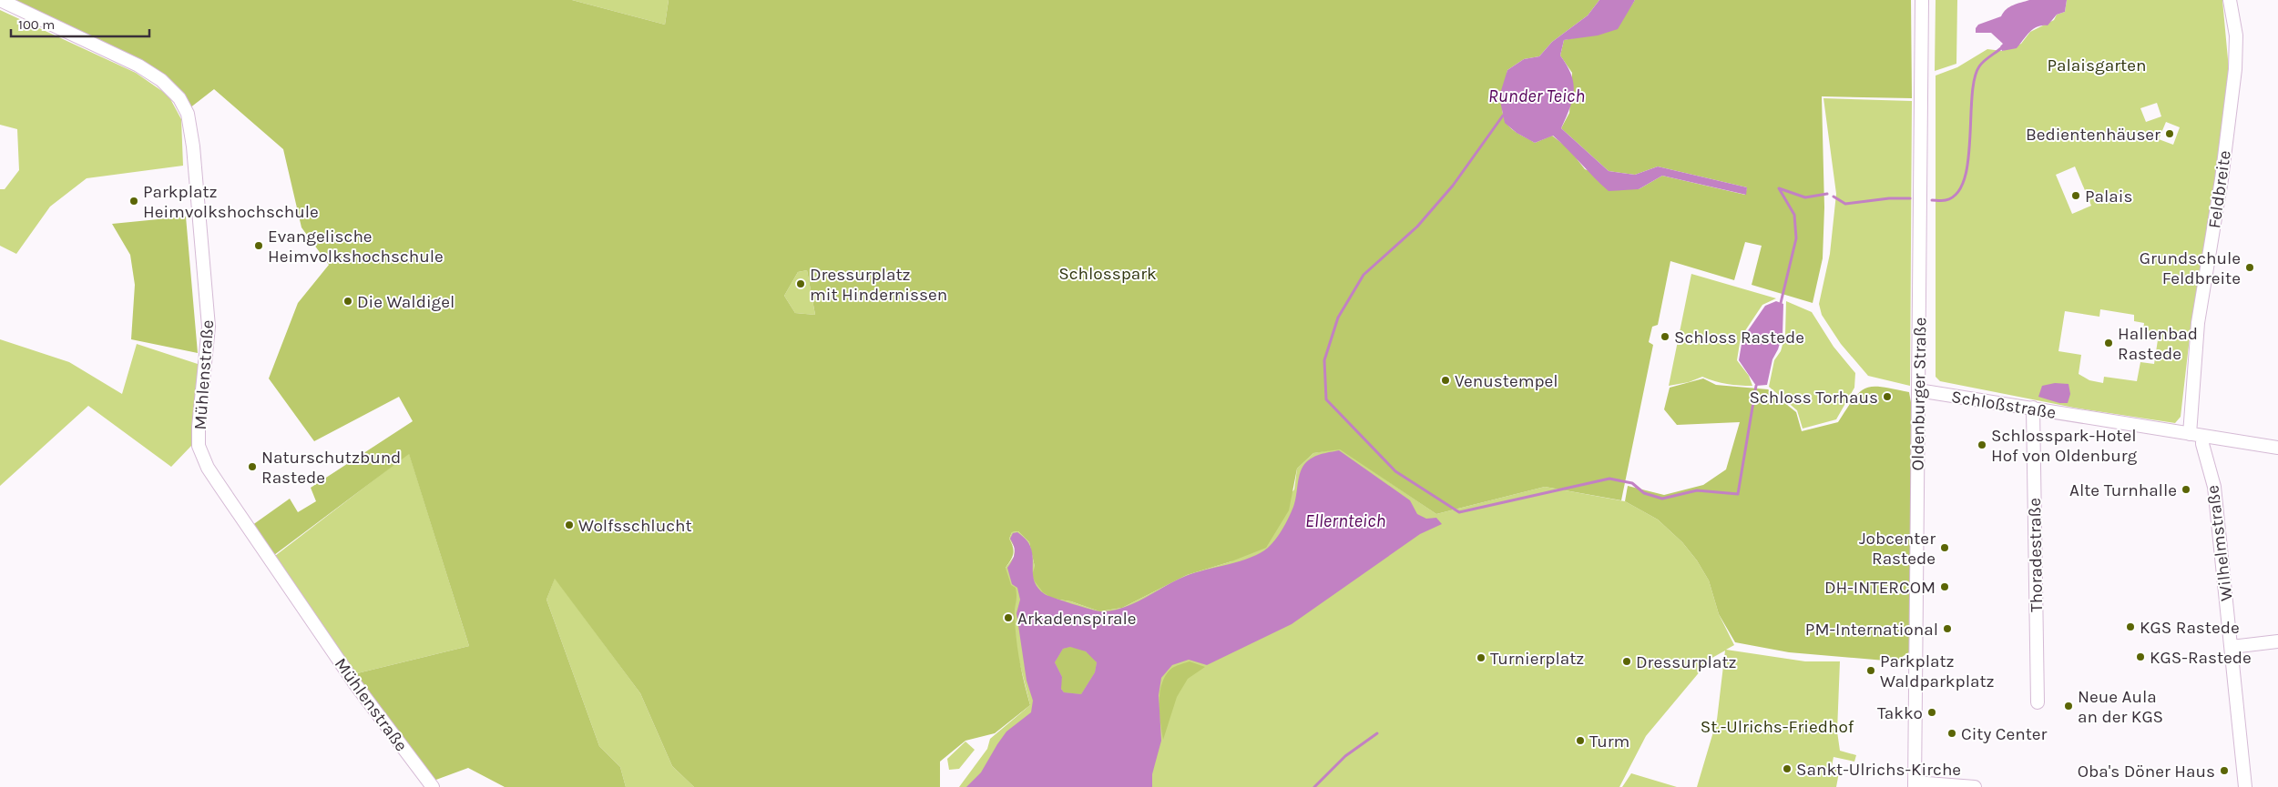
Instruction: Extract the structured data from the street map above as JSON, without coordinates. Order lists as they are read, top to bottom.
{
  "streets": {
    "street": [
      "Feldbreite",
      "Mühlenstraße",
      "Oldenburger Straße",
      "Schloßstraße",
      "Wilhelmstraße",
      "Thoradestraße"
    ]
  },
  "crossings": [
    ["Feldbreite", "Schloßstraße"],
    ["Oldenburger Straße", "Schloßstraße"],
    ["Schloßstraße", "Wilhelmstraße"],
    ["Schloßstraße", "Thoradestraße"]
  ],
  "water": ["Runder Teich", "Ellernteich"],
  "parks": ["Palaisgarten", "Schlosspark", "St.-Ulrichs-Friedhof"],
  "places": [
    "Bedientenhäuser",
    "Palais",
    "Parkplatz Heimvolkshochschule",
    "Evangelische Heimvolkshochschule",
    "Grundschule Feldbreite",
    "Dressurplatz mit Hindernissen",
    "Die Waldigel",
    "Schloss Rastede",
    "Hallenbad Rastede",
    "Venustempel",
    "Schloss Torhaus",
    "Schlosspark-Hotel Hof von Oldenburg",
    "Naturschutzbund Rastede",
    "Alte Turnhalle",
    "Wolfsschlucht",
    "Jobcenter Rastede",
    "DH-INTERCOM",
    "Arkadenspirale",
    "KGS Rastede",
    "PM-International",
    "KGS-Rastede",
    "Turnierplatz",
    "Dressurplatz",
    "Parkplatz Waldparkplatz",
    "Neue Aula an der KGS",
    "Takko",
    "City Center",
    "Turm",
    "Sankt-Ulrichs-Kirche",
    "Oba's Döner Haus"
  ],
  "scale_bar": "100 m"
}
